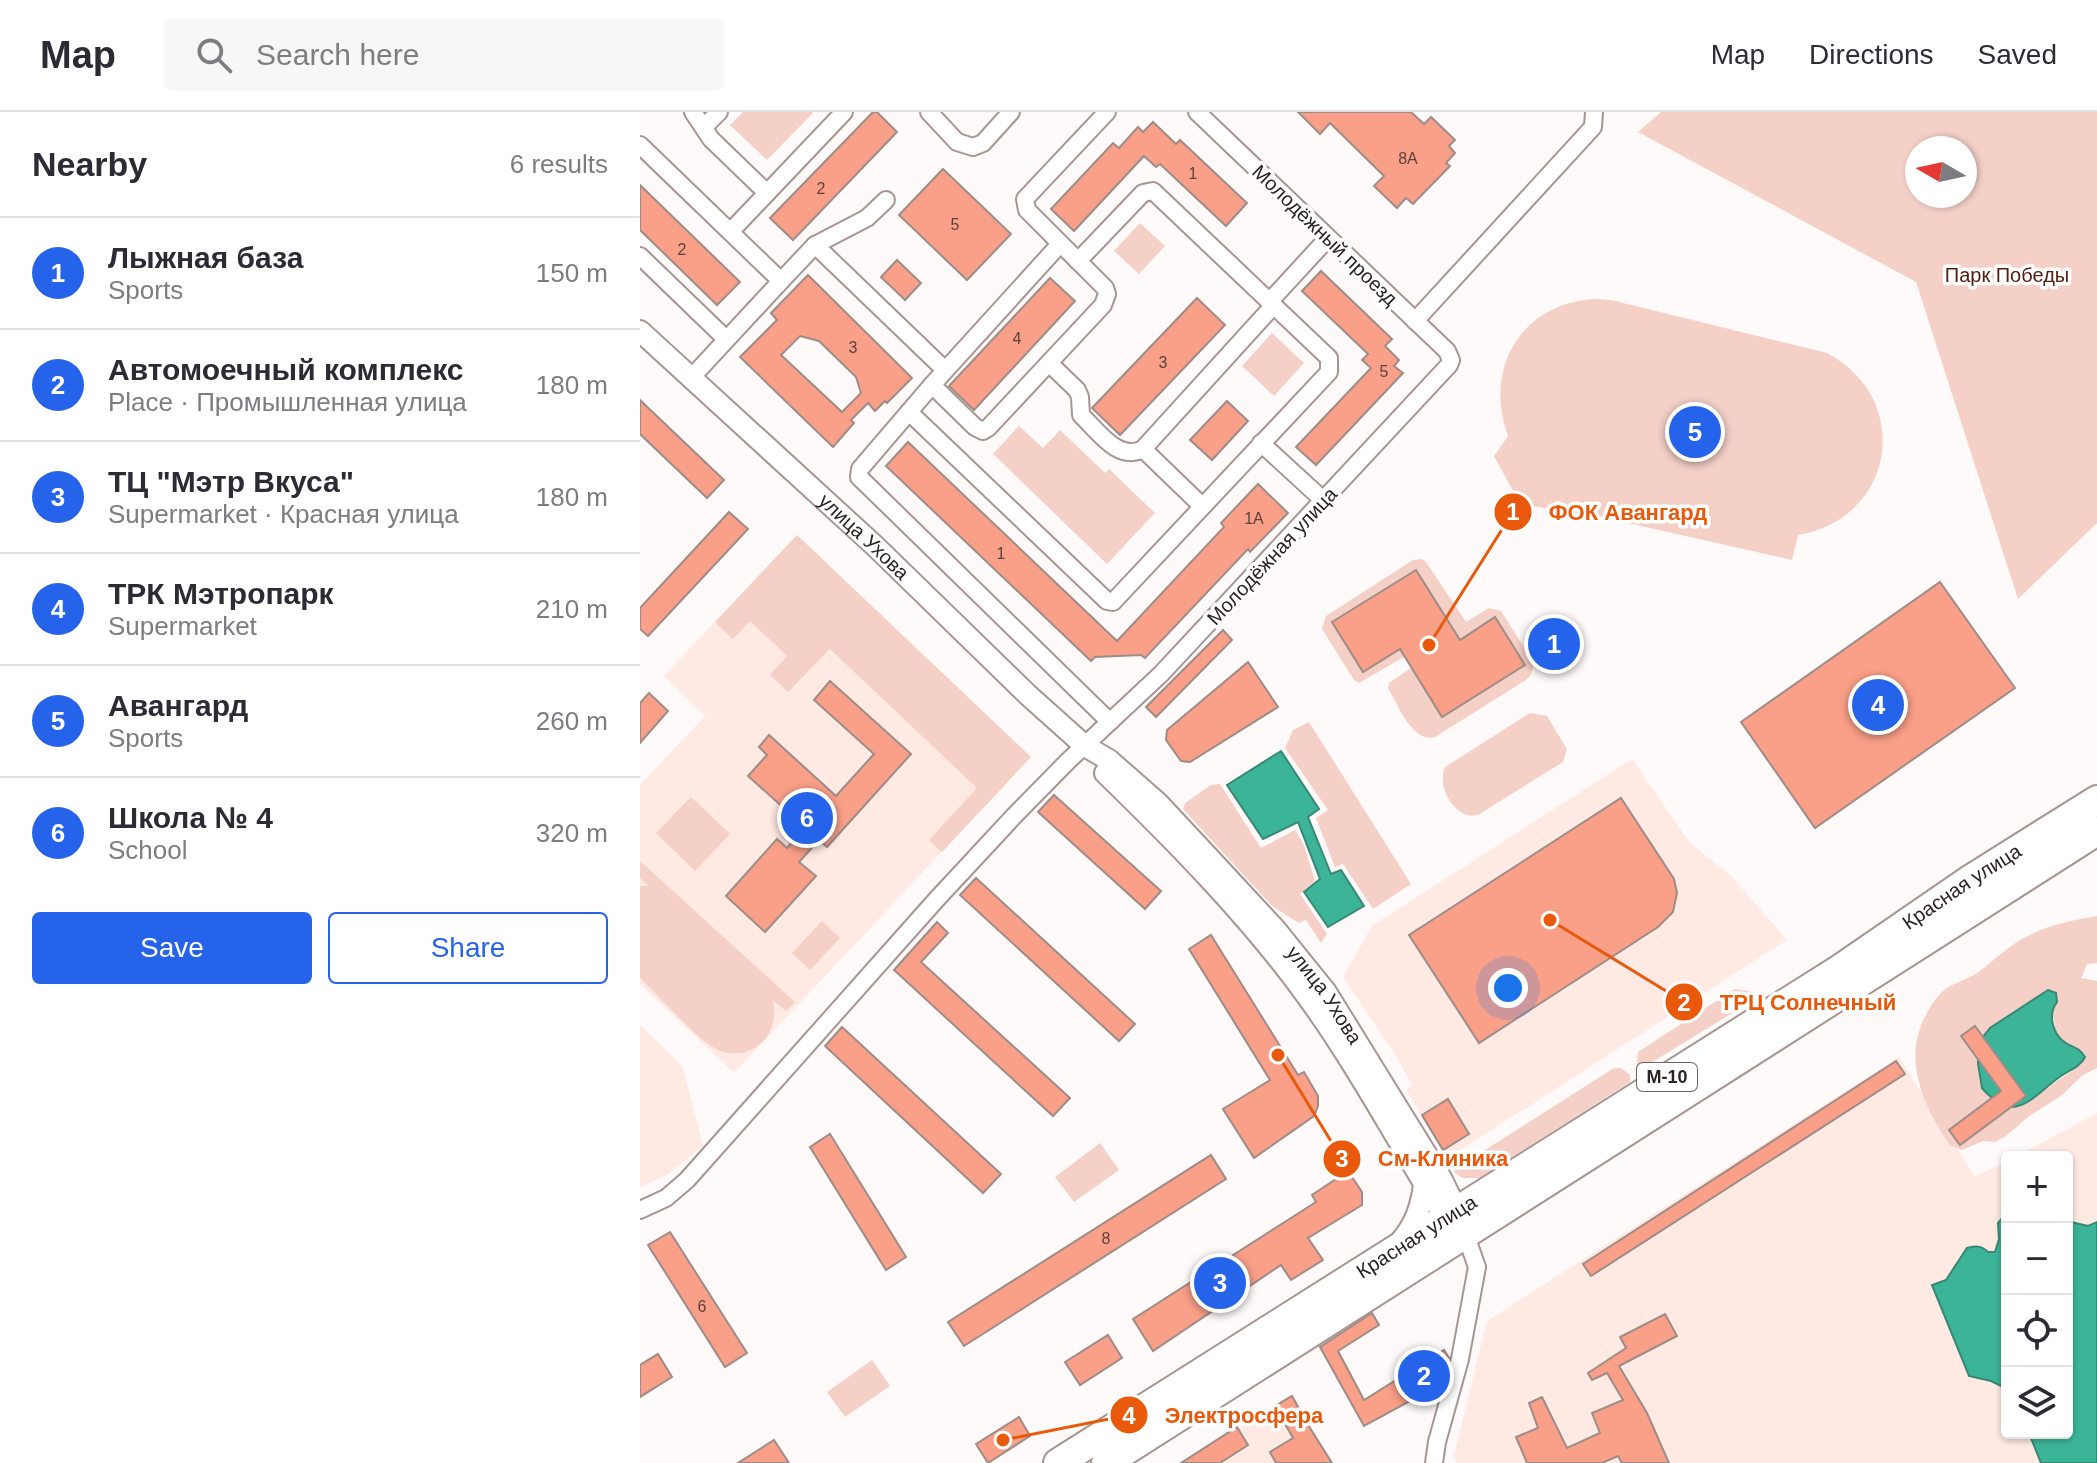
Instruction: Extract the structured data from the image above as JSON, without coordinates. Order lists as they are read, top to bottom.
{
  "streets": {
    "highway": ["Красная улица", "М-10"],
    "street": ["Молодёжный проезд", "улица Ухова", "Молодёжная улица"]
  },
  "crossings": [
    ["Молодёжный проезд", "Молодёжная улица"],
    ["улица Ухова", "Молодёжная улица"],
    ["улица Ухова", "Красная улица"]
  ],
  "parks": ["Парк Победы"],
  "places": [
    "ФОК Авангард",
    "ТРЦ Солнечный",
    "См-Клиника",
    "Электросфера"
  ],
  "house_numbers": [
    "8А",
    "1",
    "2",
    "5",
    "2",
    "4",
    "3",
    "3",
    "5",
    "1А",
    "1",
    "8",
    "6"
  ],
  "north": "left",
  "page": {
    "header": "Map",
    "search": "Search here",
    "nav": ["Map", "Directions", "Saved"],
    "heading": ["Nearby", "6 results"],
    "list": [
      {
        "mark": "1",
        "name": "Лыжная база",
        "note": "Sports",
        "value": "150 m"
      },
      {
        "mark": "2",
        "name": "Автомоечный комплекс",
        "note": "Place · Промышленная улица",
        "value": "180 m"
      },
      {
        "mark": "3",
        "name": "ТЦ \"Мэтр Вкуса\"",
        "note": "Supermarket · Красная улица",
        "value": "180 m"
      },
      {
        "mark": "4",
        "name": "ТРК Мэтропарк",
        "note": "Supermarket",
        "value": "210 m"
      },
      {
        "mark": "5",
        "name": "Авангард",
        "note": "Sports",
        "value": "260 m"
      },
      {
        "mark": "6",
        "name": "Школа № 4",
        "note": "School",
        "value": "320 m"
      }
    ],
    "pins": [
      "5",
      "1",
      "4",
      "6",
      "3",
      "2"
    ],
    "buttons": ["Save", "Share"],
    "map_buttons": ["+", "−"]
  }
}
